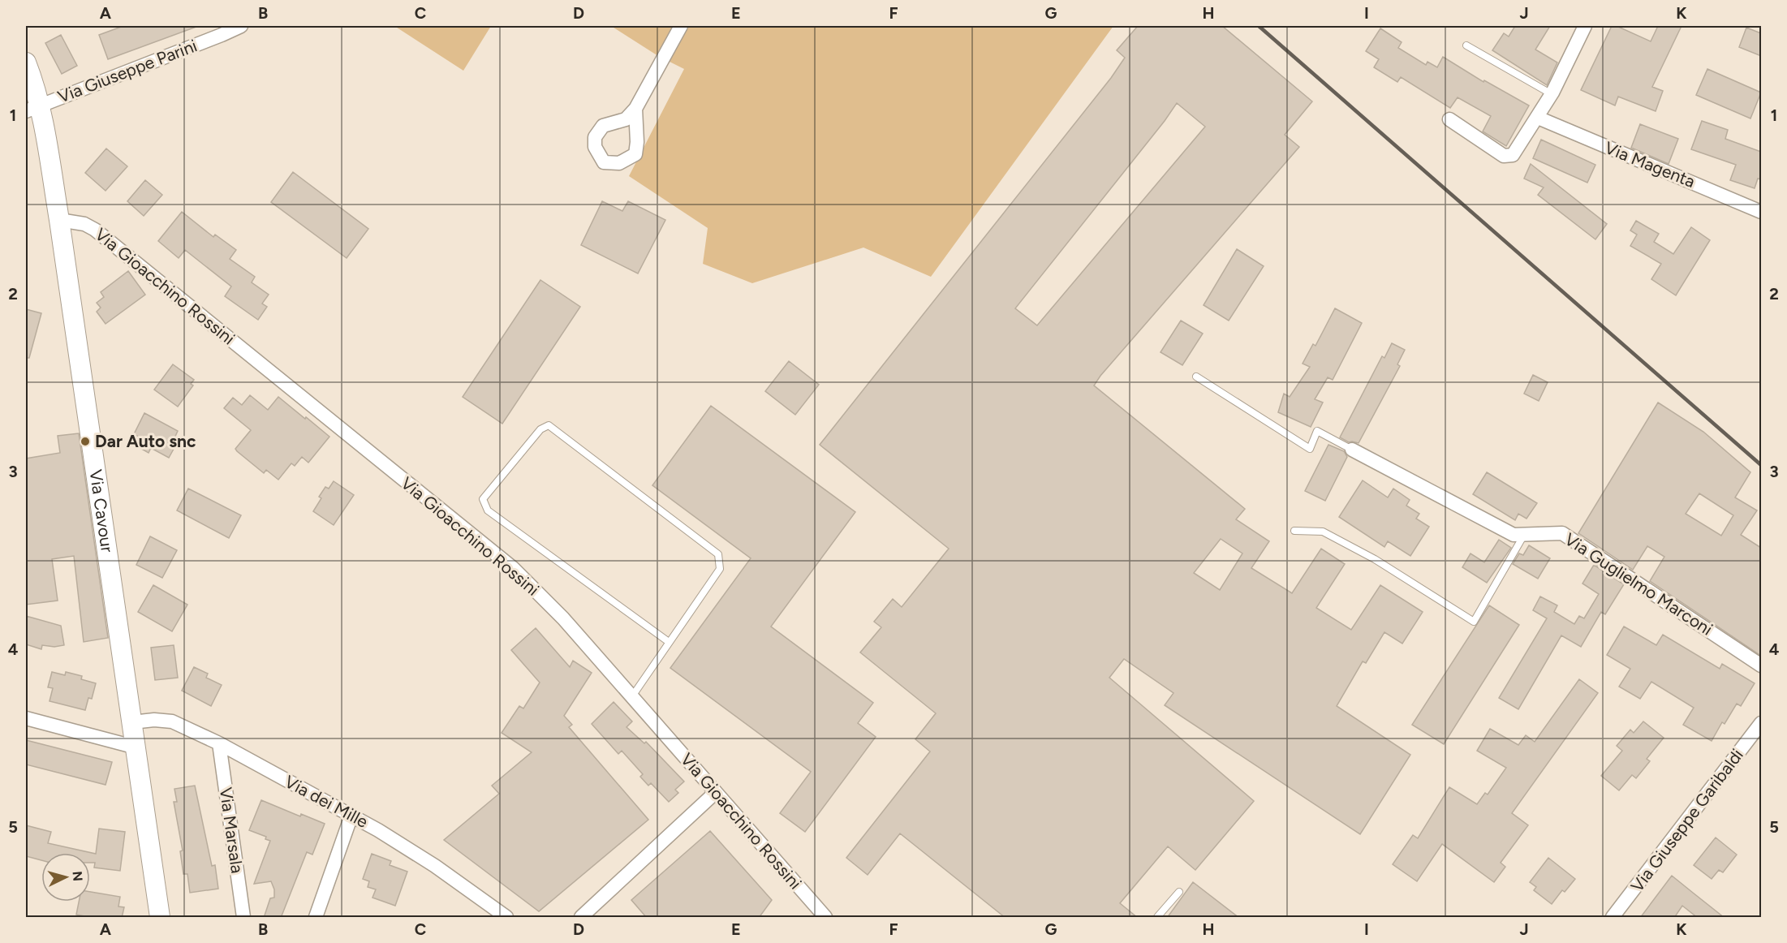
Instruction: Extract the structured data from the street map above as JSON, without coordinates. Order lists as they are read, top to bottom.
{
  "streets": {
    "street": [
      "Via Giuseppe Parini",
      "Via Magenta",
      "Via Gioacchino Rossini",
      "Via Cavour",
      "Via Guglielmo Marconi",
      "Via dei Mille",
      "Via Giuseppe Garibaldi",
      "Via Marsala"
    ]
  },
  "crossings": [
    ["Via Giuseppe Parini", "Via Cavour"],
    ["Via Gioacchino Rossini", "Via Cavour"],
    ["Via Cavour", "Via dei Mille"],
    ["Via dei Mille", "Via Marsala"]
  ],
  "places": ["Dar Auto snc"],
  "north": "right",
  "grid": {
    "columns": [
      "A",
      "B",
      "C",
      "D",
      "E",
      "F",
      "G",
      "H",
      "I",
      "J",
      "K"
    ],
    "rows": [
      "1",
      "2",
      "3",
      "4",
      "5"
    ]
  }
}
